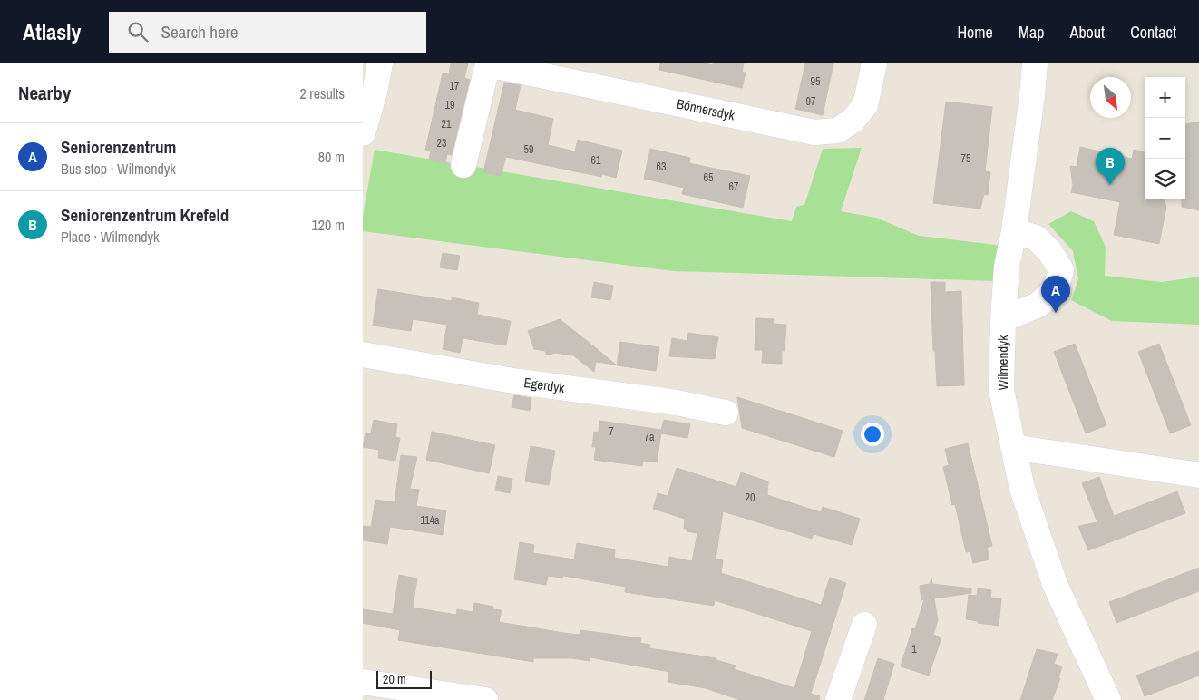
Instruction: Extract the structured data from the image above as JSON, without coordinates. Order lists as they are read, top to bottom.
{
  "streets": {
    "street": ["Bönnersdyk", "Wilmendyk", "Egerdyk"]
  },
  "house_numbers": [
    "95",
    "17",
    "97",
    "19",
    "21",
    "23",
    "59",
    "75",
    "61",
    "63",
    "65",
    "67",
    "7",
    "7a",
    "20",
    "114a",
    "1"
  ],
  "scale_bar": "20 m",
  "north": "bottom right",
  "page": {
    "header": "Atlasly",
    "search": "Search here",
    "nav": [
      "Home",
      "Map",
      "About",
      "Contact"
    ],
    "heading": ["Nearby", "2 results"],
    "map_buttons": ["+", "−"],
    "list": [
      {
        "mark": "A",
        "name": "Seniorenzentrum",
        "note": "Bus stop · Wilmendyk",
        "value": "80 m"
      },
      {
        "mark": "B",
        "name": "Seniorenzentrum Krefeld",
        "note": "Place · Wilmendyk",
        "value": "120 m"
      }
    ],
    "pins": ["B", "A"],
    "scale": "20 m"
  }
}
